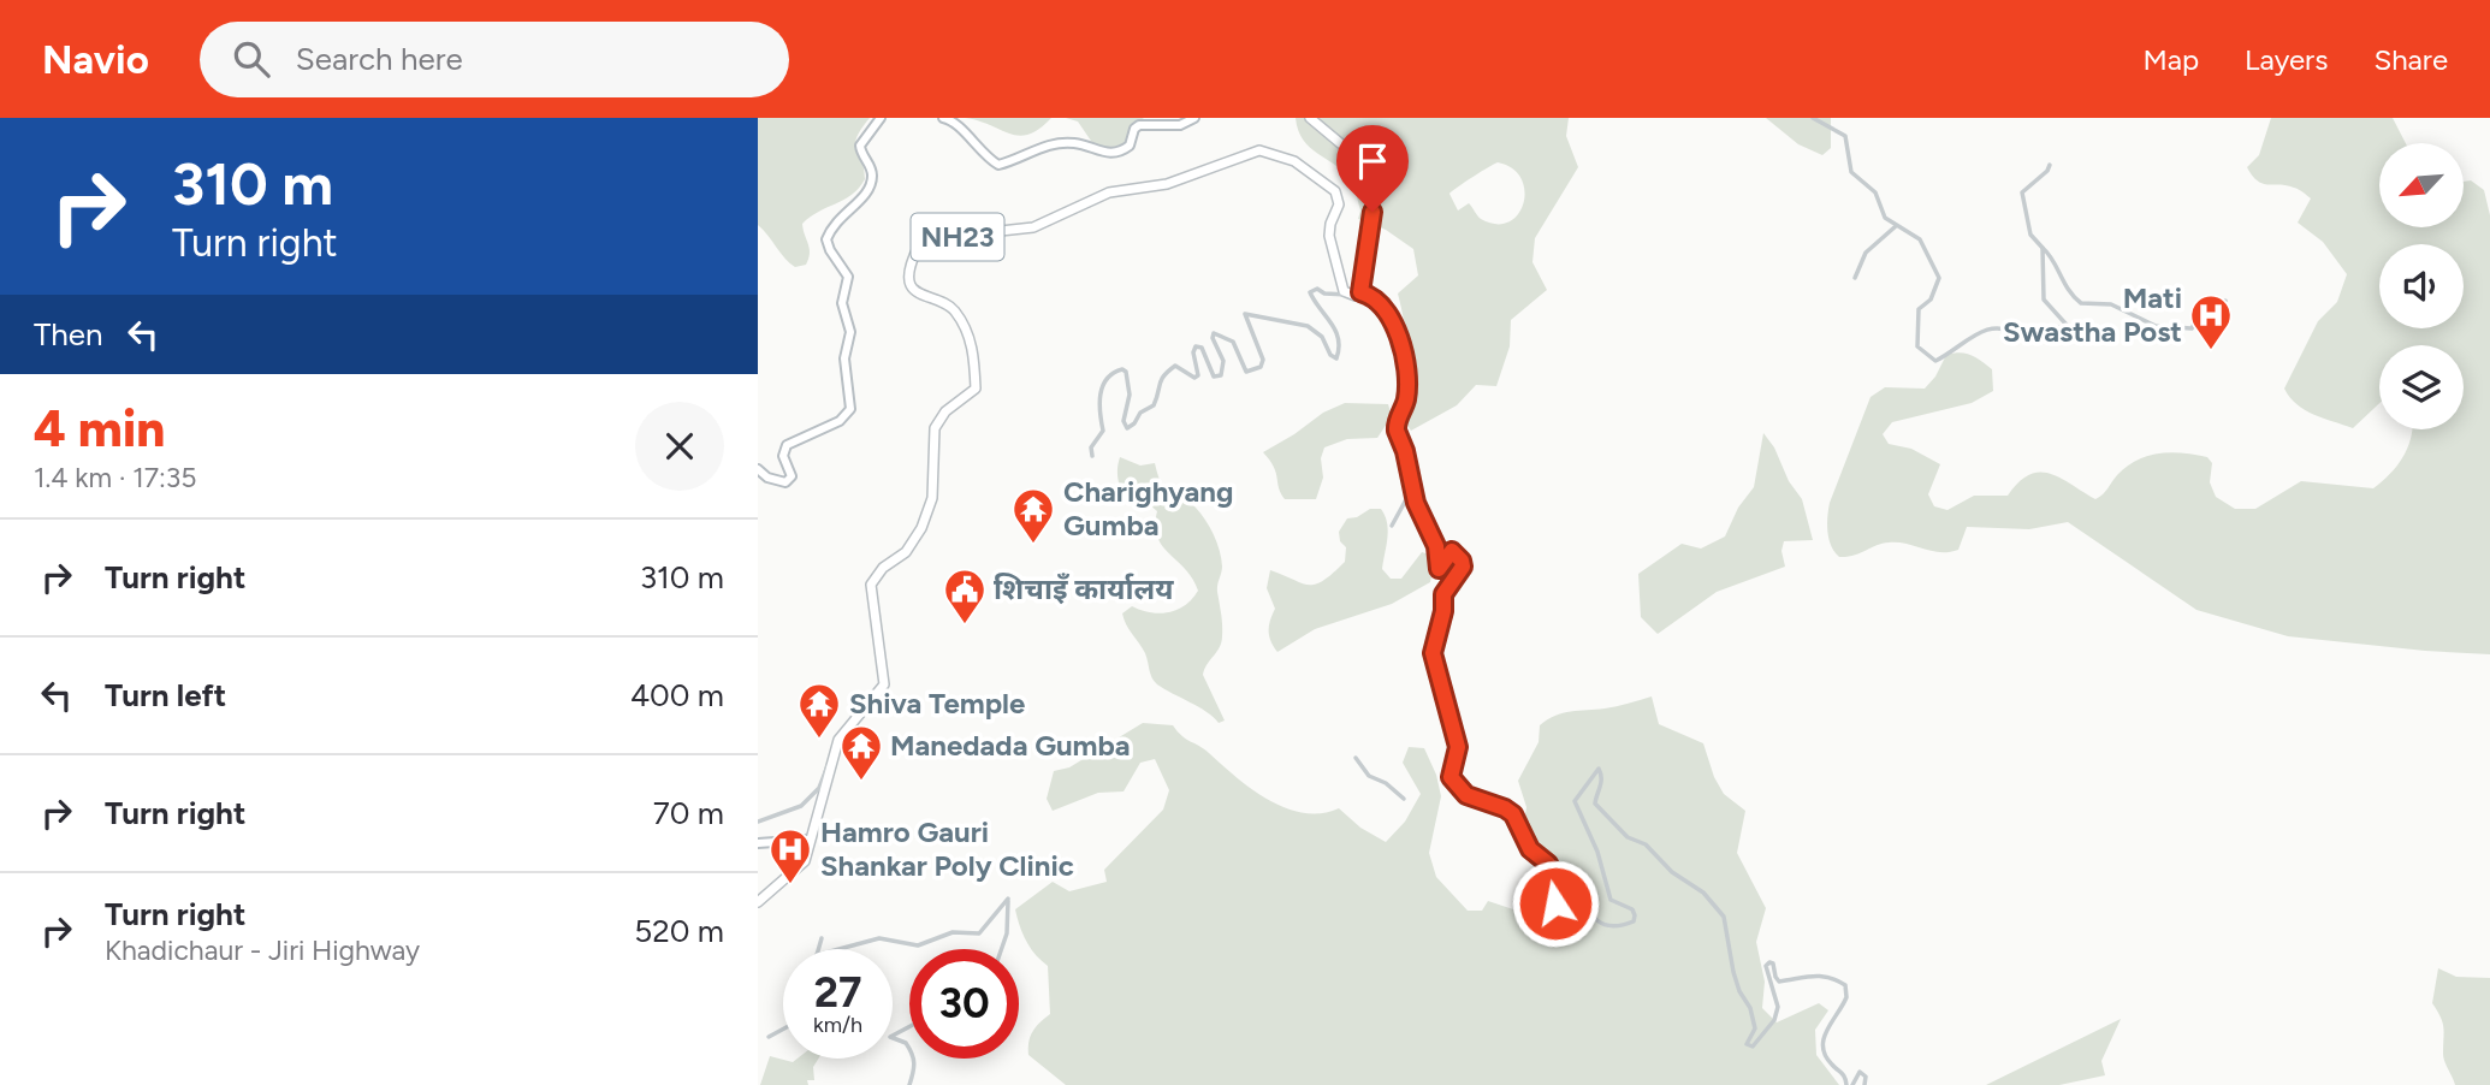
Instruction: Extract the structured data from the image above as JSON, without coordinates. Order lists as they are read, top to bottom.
{
  "streets": {
    "main road": ["NH23"]
  },
  "places": {
    "hospital": ["Mati Swastha Post", "Hamro Gauri Shankar Poly Clinic"],
    "temple": ["Charighyang Gumba", "Shiva Temple", "Manedada Gumba"],
    "public building": ["शिचाइँ कार्यालय"]
  },
  "north": "bottom left",
  "page": {
    "header": "Navio",
    "search": "Search here",
    "nav": ["Map", "Layers", "Share"],
    "turn": ["310 m", "Turn right"],
    "then": "Then",
    "heading": ["4 min", "1.4 km · 17:35"],
    "list": [
      {
        "name": "Turn right",
        "value": "310 m"
      },
      {
        "name": "Turn left",
        "value": "400 m"
      },
      {
        "name": "Turn right",
        "value": "70 m"
      },
      {
        "name": "Turn right",
        "note": "Khadichaur - Jiri Highway",
        "value": "520 m"
      }
    ],
    "speed": "27 km/h",
    "limit": "30"
  }
}
